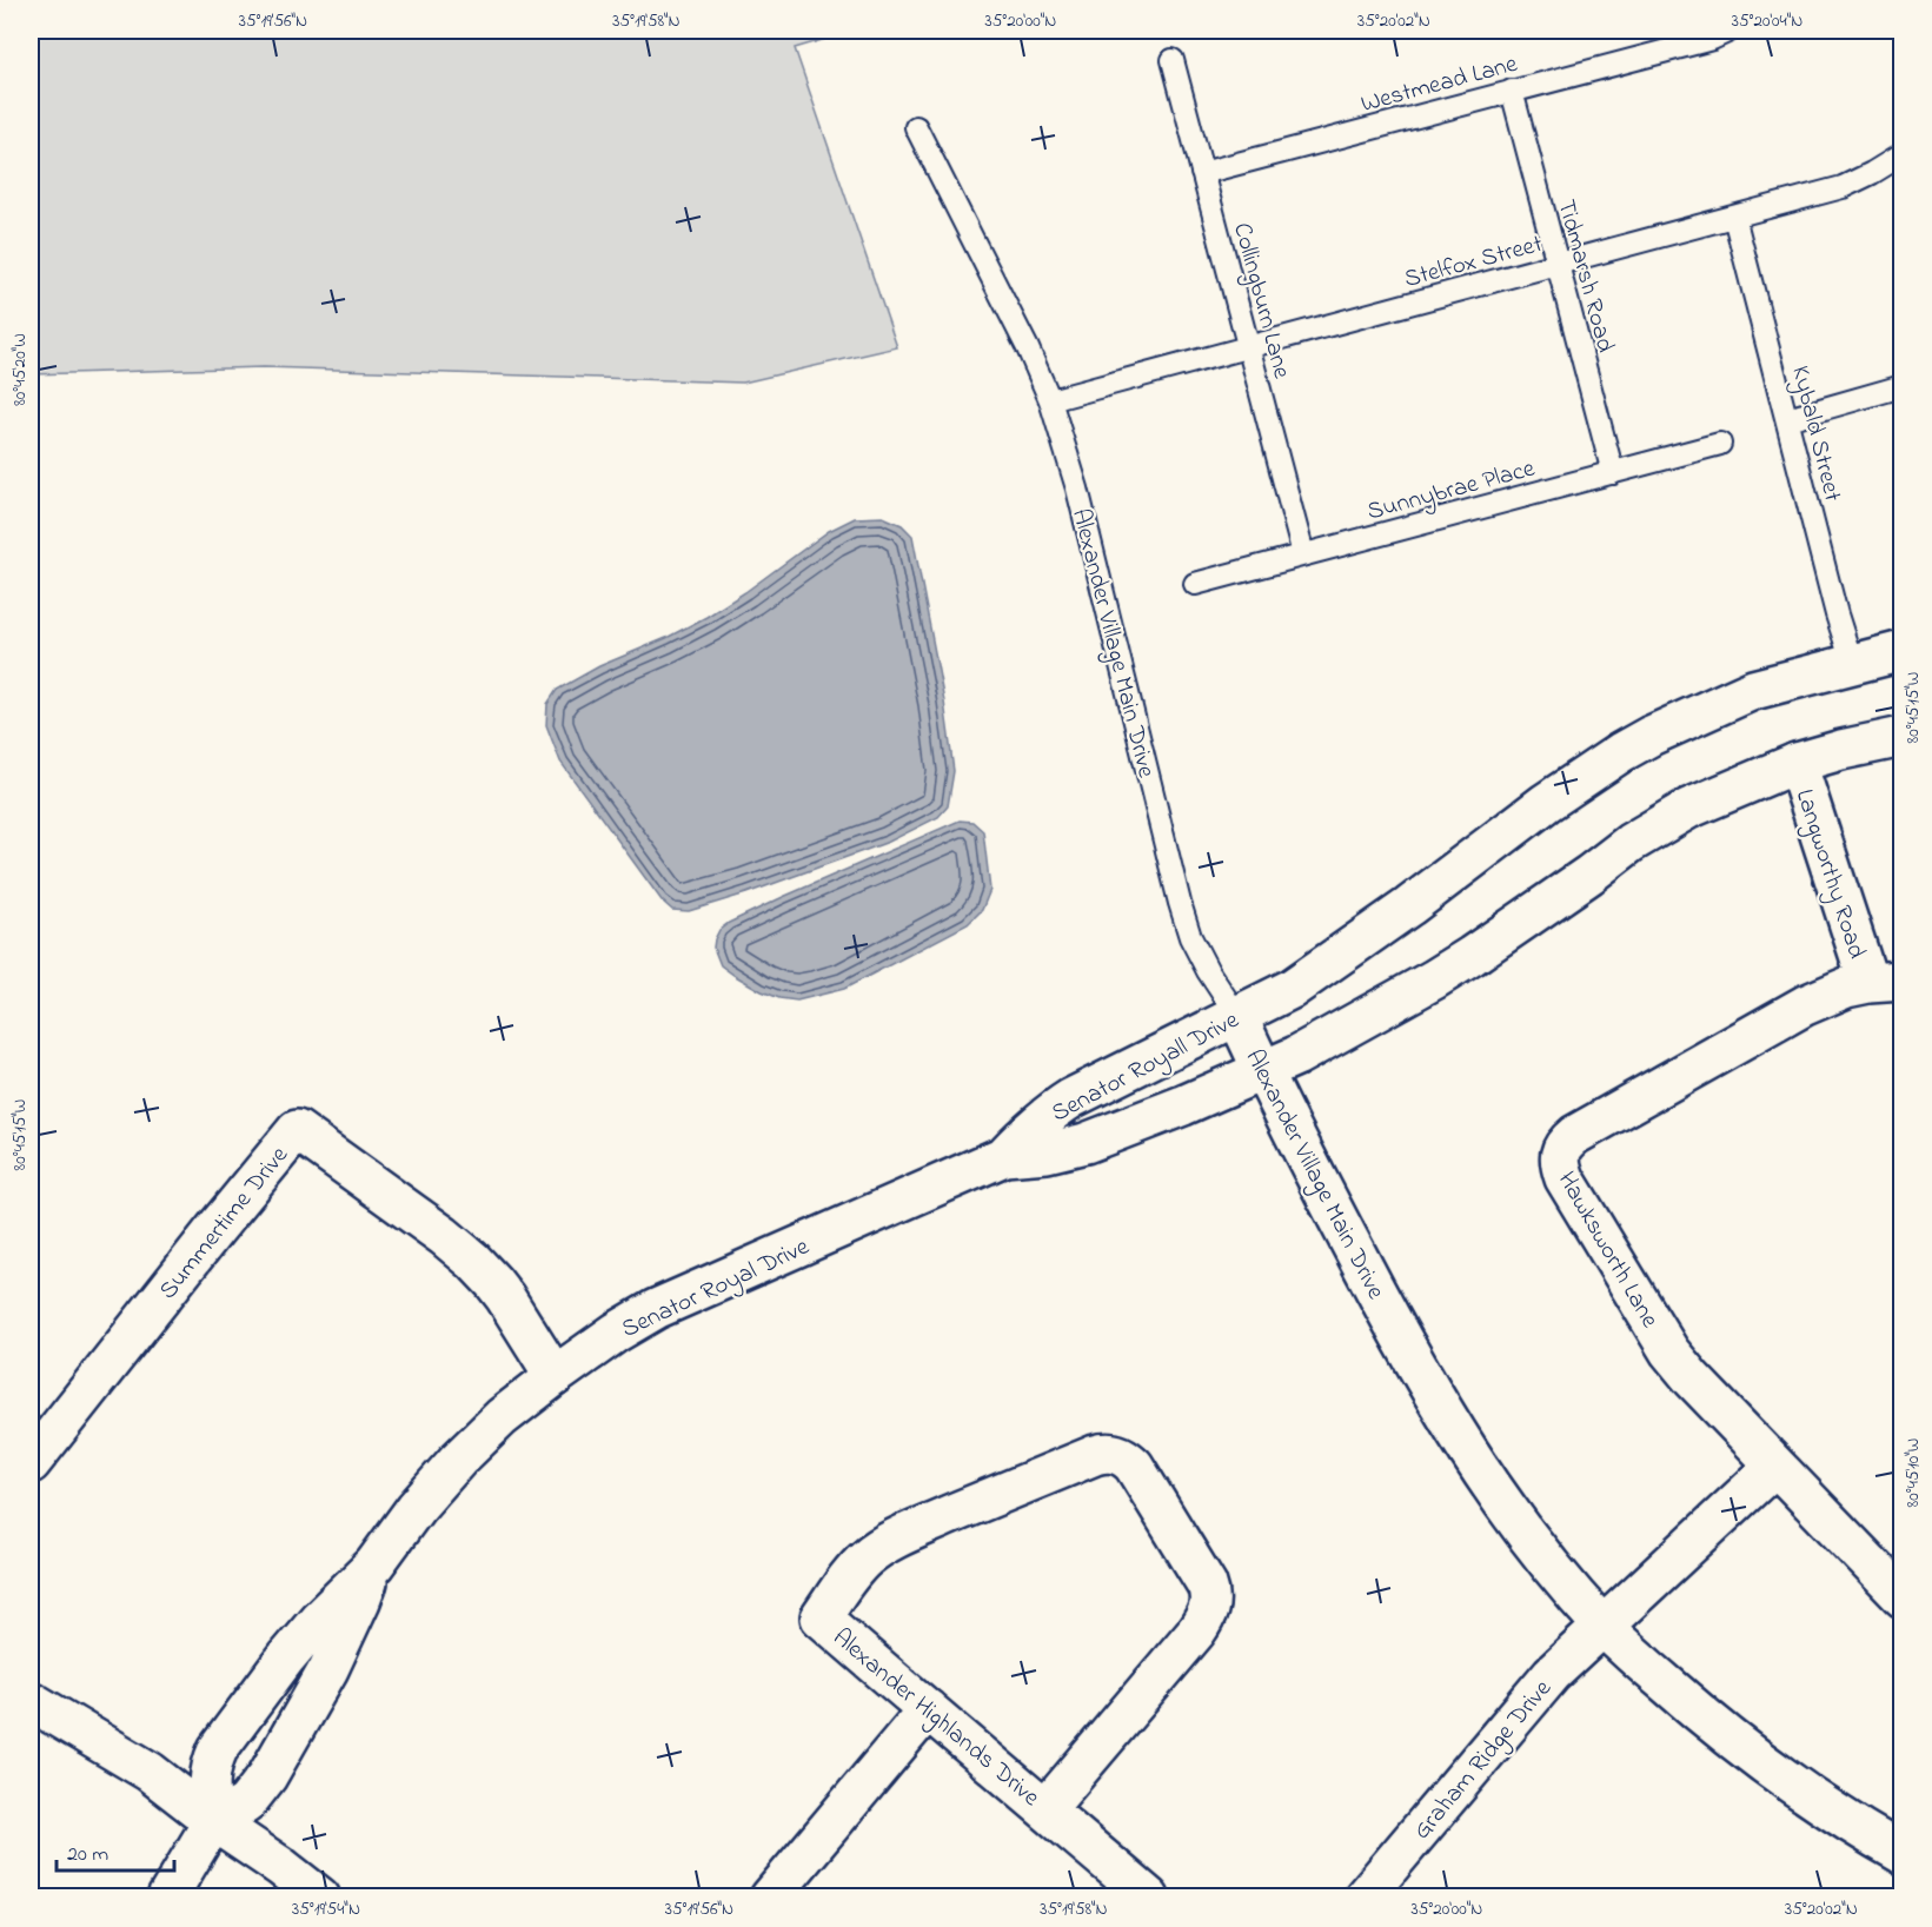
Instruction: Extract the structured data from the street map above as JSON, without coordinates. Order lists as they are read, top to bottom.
{
  "streets": {
    "street": [
      "Alexander Village Main Drive",
      "Langworthy Road",
      "Senator Royall Drive",
      "Summertime Drive",
      "Hawksworth Lane",
      "Senator Royal Drive",
      "Alexander Highlands Drive",
      "Graham Ridge Drive"
    ],
    "lane": [
      "Westmead Lane",
      "Stelfox Street",
      "Tidmarsh Road",
      "Collingburn Lane",
      "Kybald Street",
      "Sunnybrae Place"
    ]
  },
  "crossings": [
    ["Westmead Lane", "Tidmarsh Road"],
    ["Westmead Lane", "Collingburn Lane"],
    ["Stelfox Street", "Tidmarsh Road"],
    ["Stelfox Street", "Collingburn Lane"],
    ["Stelfox Street", "Kybald Street"],
    ["Stelfox Street", "Alexander Village Main Drive"],
    ["Tidmarsh Road", "Sunnybrae Place"],
    ["Collingburn Lane", "Sunnybrae Place"],
    ["Kybald Street", "Senator Royall Drive"],
    ["Alexander Village Main Drive", "Senator Royall Drive"],
    ["Alexander Village Main Drive", "Graham Ridge Drive"],
    ["Langworthy Road", "Senator Royall Drive"],
    ["Langworthy Road", "Hawksworth Lane"],
    ["Senator Royall Drive", "Senator Royal Drive"],
    ["Summertime Drive", "Senator Royal Drive"],
    ["Hawksworth Lane", "Graham Ridge Drive"]
  ],
  "scale_bar": "20 m",
  "coordinates": [
    "35°19'56\"N",
    "35°19'58\"N",
    "35°20'00\"N",
    "35°20'02\"N",
    "35°20'04\"N",
    "80°45'20\"W",
    "80°45'15\"W",
    "80°45'10\"W",
    "35°19'54\"N"
  ]
}
